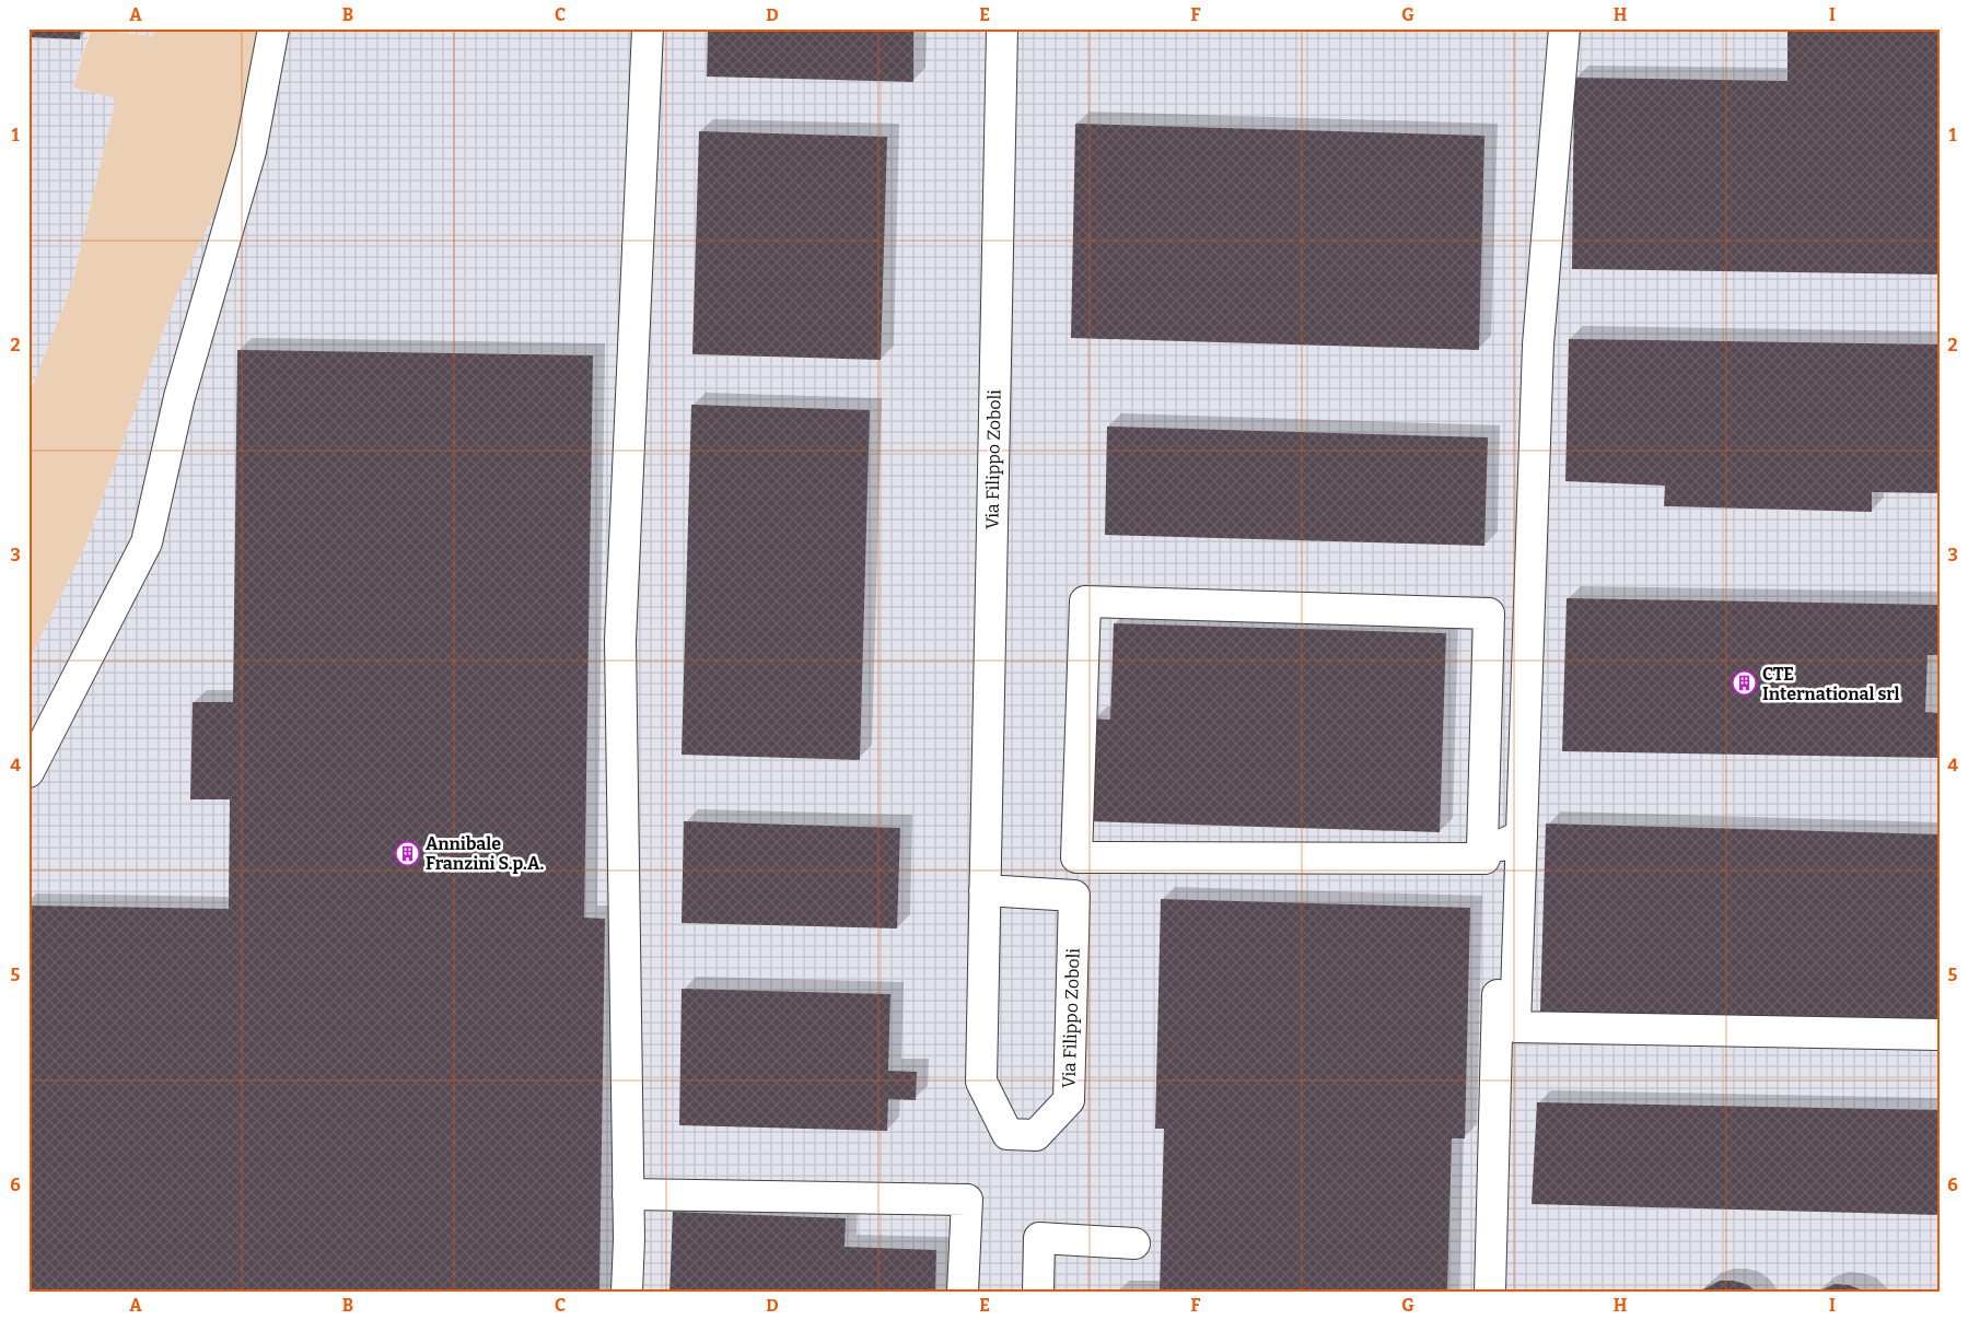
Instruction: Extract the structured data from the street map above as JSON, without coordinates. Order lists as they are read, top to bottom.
{
  "streets": {
    "street": ["Via Filippo Zoboli"]
  },
  "places": {
    "building": ["CTE International srl", "Annibale Franzini S.p.A."]
  },
  "grid": {
    "columns": [
      "A",
      "B",
      "C",
      "D",
      "E",
      "F",
      "G",
      "H",
      "I"
    ],
    "rows": [
      "1",
      "2",
      "3",
      "4",
      "5",
      "6"
    ]
  }
}
